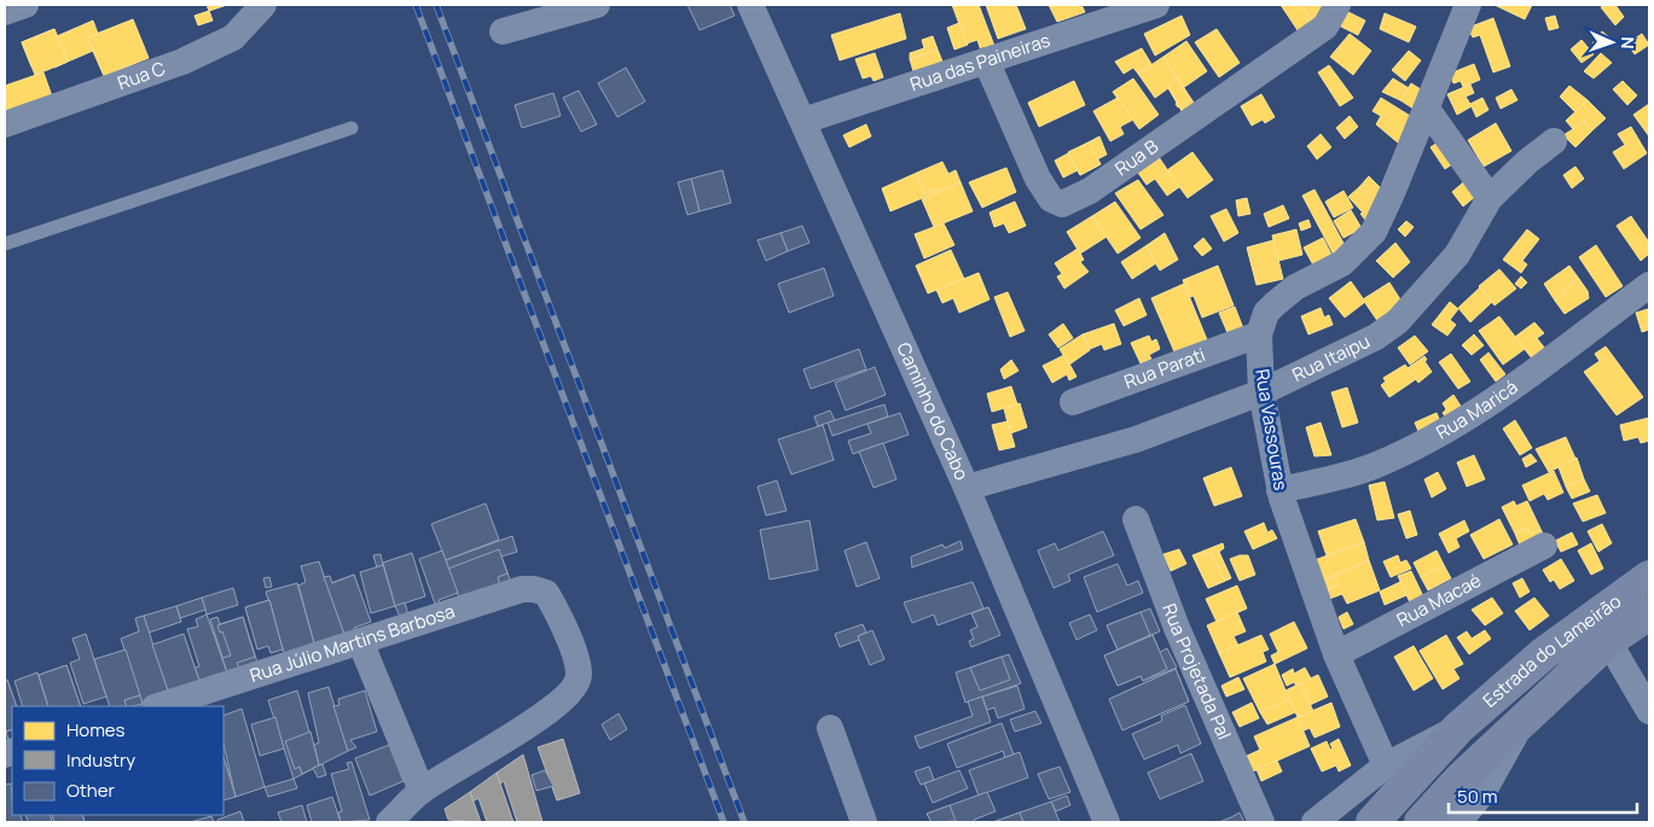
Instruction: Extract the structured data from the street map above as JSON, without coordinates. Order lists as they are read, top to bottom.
{
  "streets": {
    "main road": ["Estrada do Lameirão"],
    "street": [
      "Rua das Paineiras",
      "Rua C",
      "Rua B",
      "Rua Itaipu",
      "Rua Parati",
      "Rua Maricá",
      "Caminho do Cabo",
      "Rua Vassouras",
      "Rua Macaé",
      "Rua Júlio Martins Barbosa",
      "Rua Projetada Pal"
    ]
  },
  "crossings": [
    ["Rua das Paineiras", "Rua B"],
    ["Rua das Paineiras", "Caminho do Cabo"],
    ["Rua Itaipu", "Caminho do Cabo"],
    ["Rua Itaipu", "Rua Vassouras"],
    ["Rua Parati", "Rua Vassouras"],
    ["Rua Maricá", "Rua Vassouras"],
    ["Rua Vassouras", "Rua Macaé"],
    ["Rua Vassouras", "Estrada do Lameirão"]
  ],
  "legend": ["Homes", "Industry", "Other"],
  "scale_bar": "50 m",
  "north": "right"
}
